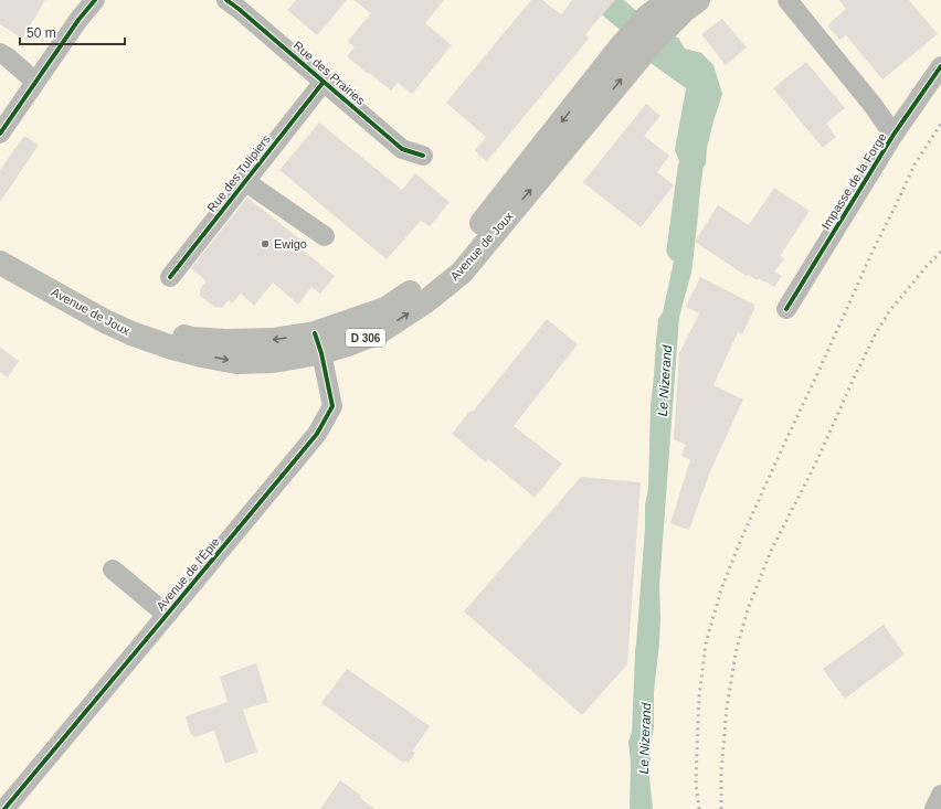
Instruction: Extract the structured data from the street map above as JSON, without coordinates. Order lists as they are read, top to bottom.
{
  "streets": {
    "main road": ["Avenue de Joux", "D 306"],
    "street": [
      "Rue des Prairies",
      "Rue des Tulipiers",
      "Impasse de la Forge",
      "Avenue de l'Épie"
    ]
  },
  "crossings": [
    ["Rue des Prairies", "Rue des Tulipiers"],
    ["Avenue de Joux", "Avenue de l'Épie"]
  ],
  "water": ["Le Nizerand"],
  "places": ["Ewigo"],
  "scale_bar": "50 m"
}
